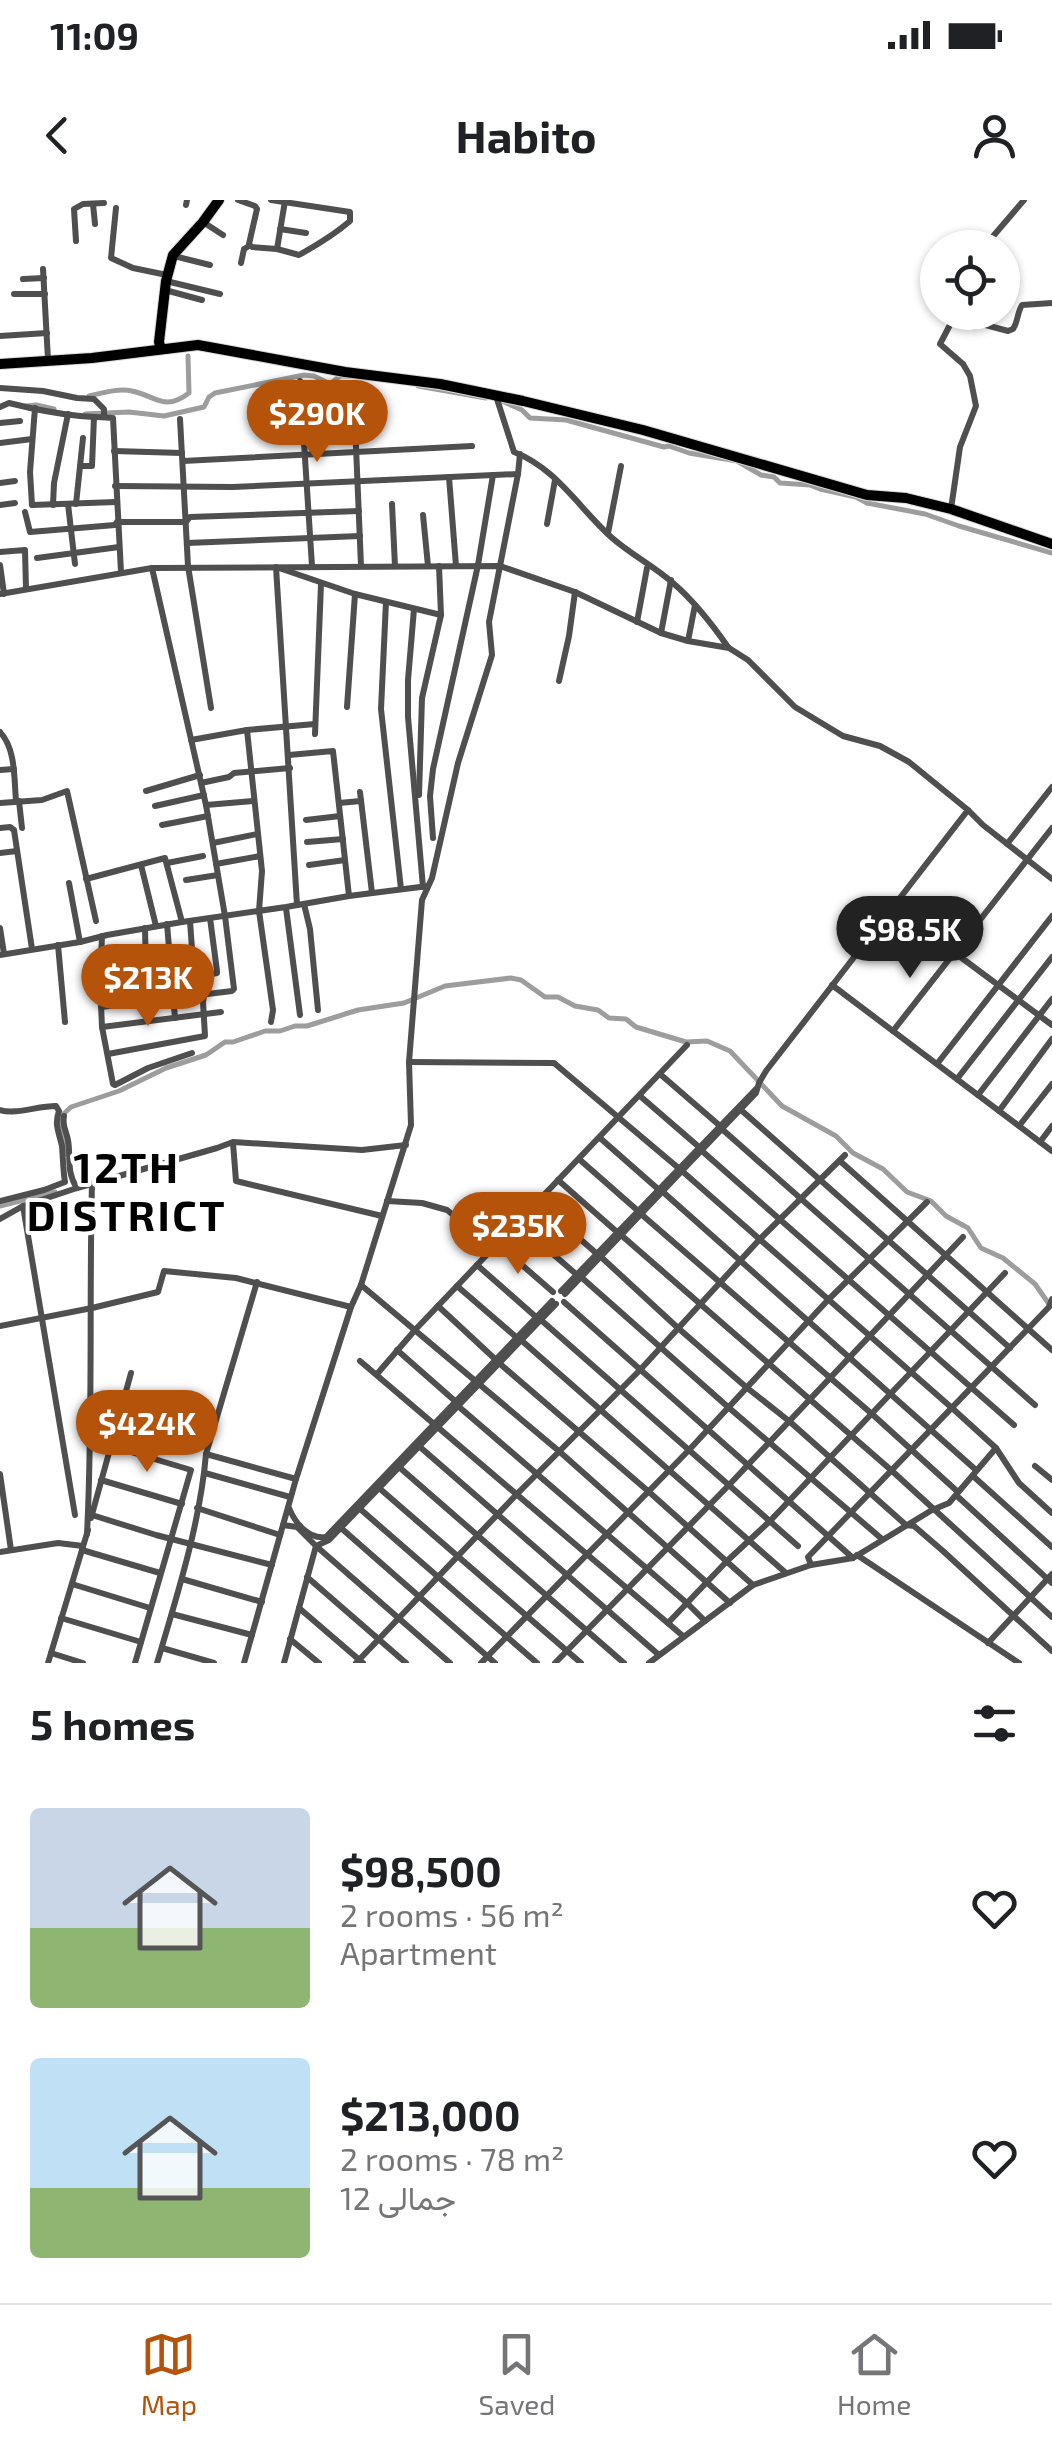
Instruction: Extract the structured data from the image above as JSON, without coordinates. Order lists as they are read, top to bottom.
{
  "districts": ["12TH DISTRICT"],
  "page": {
    "status": "11:09",
    "header": "Habito",
    "price": [
      "$290K",
      "$98.5K",
      "$213K",
      "$235K",
      "$424K"
    ],
    "heading": "5 homes",
    "list": [
      {
        "name": "$98,500",
        "note": "2 rooms · 56 m² · Apartment"
      },
      {
        "name": "$213,000",
        "note": "2 rooms · 78 m² · جمالی 12"
      }
    ],
    "tabs": ["Map", "Saved", "Home"]
  }
}
